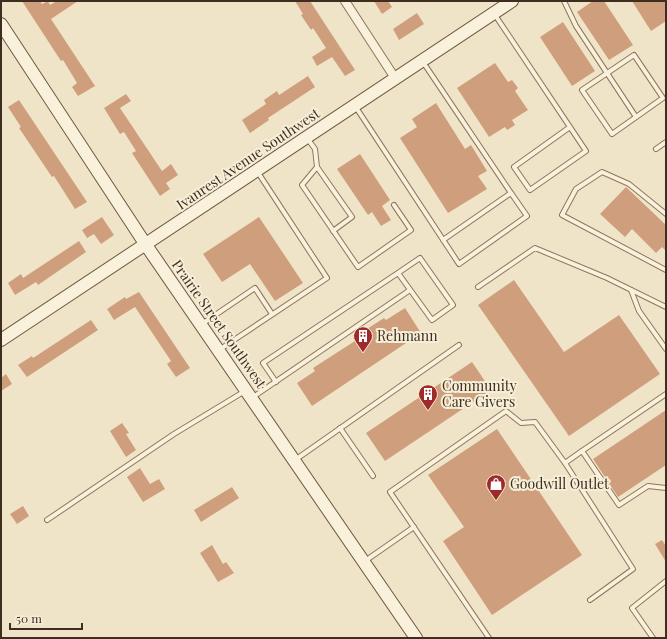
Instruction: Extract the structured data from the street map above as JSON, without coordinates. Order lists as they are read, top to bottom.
{
  "streets": {
    "street": ["Ivanrest Avenue Southwest", "Prairie Street Southwest"]
  },
  "crossings": [
    ["Ivanrest Avenue Southwest", "Prairie Street Southwest"]
  ],
  "places": {
    "building": ["Rehmann", "Community Care Givers"],
    "shop": ["Goodwill Outlet"]
  },
  "scale_bar": "50 m"
}
